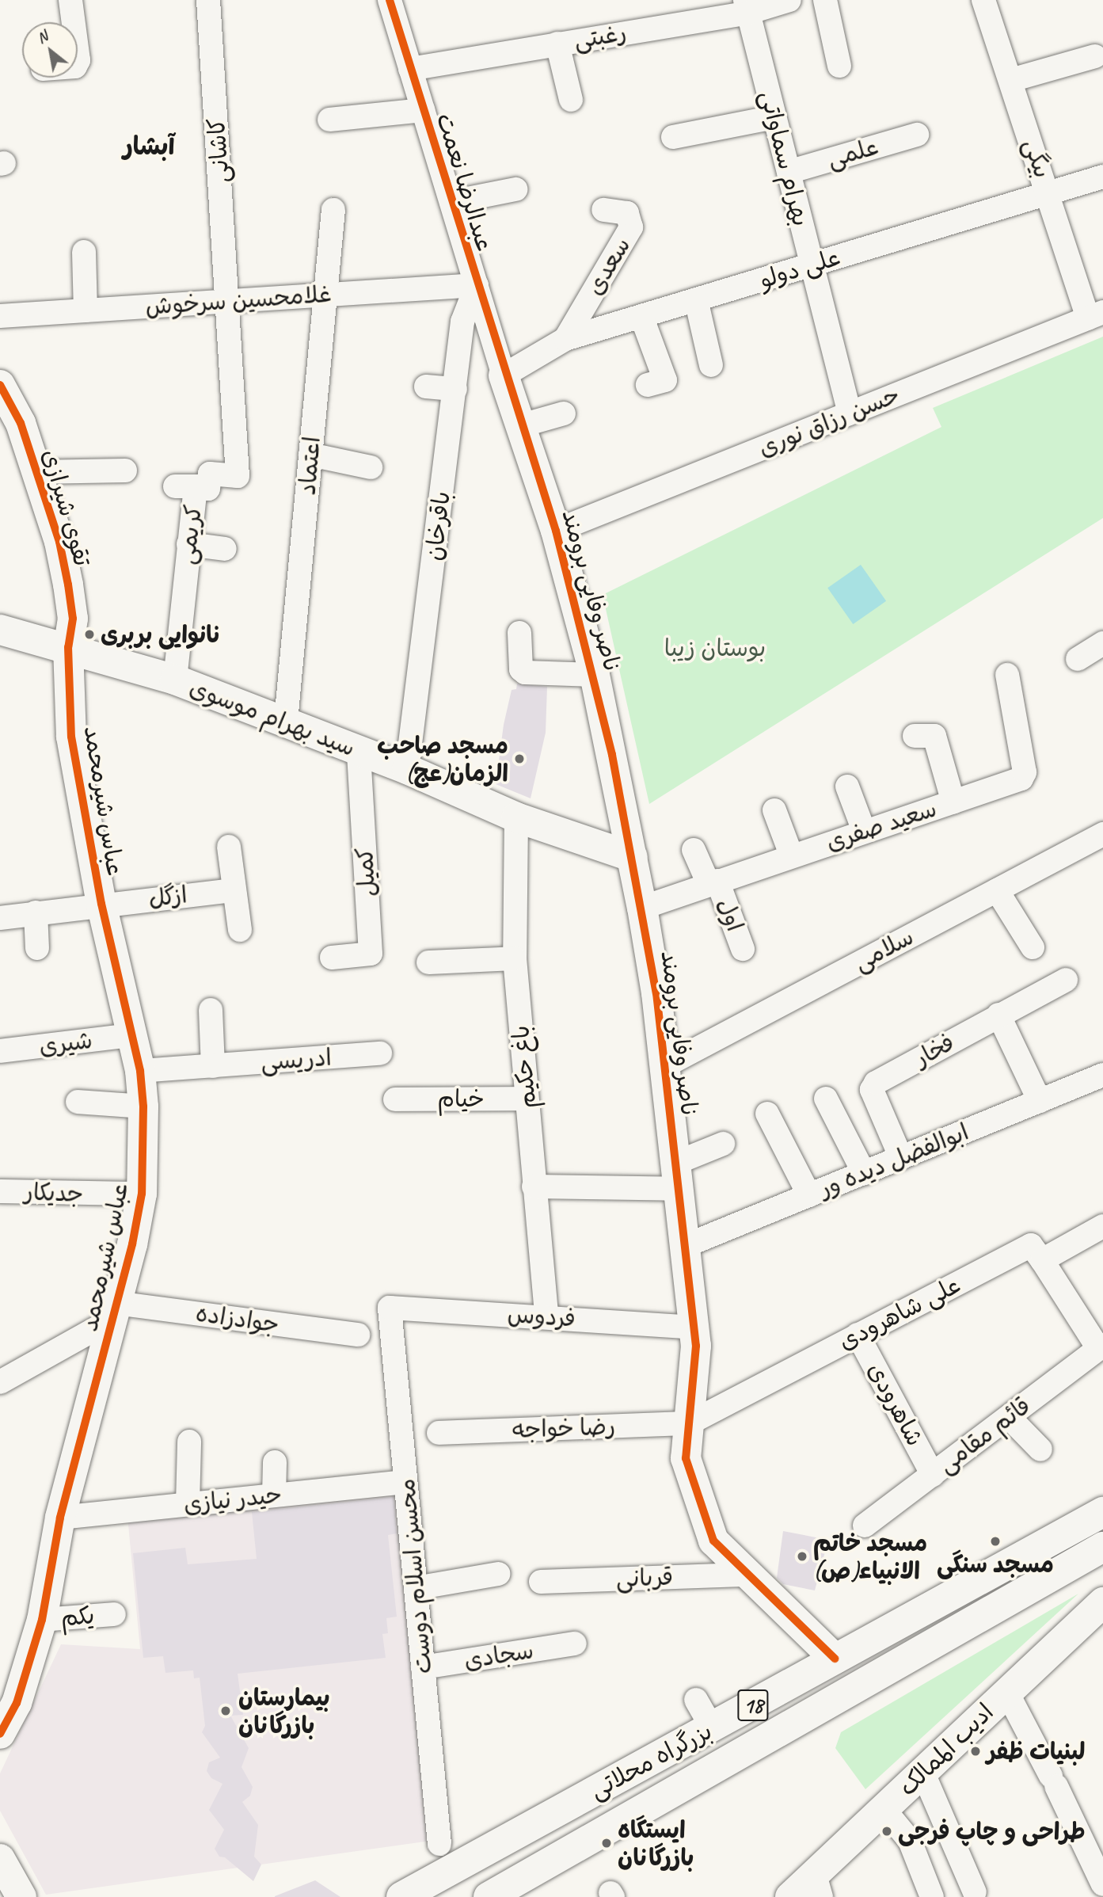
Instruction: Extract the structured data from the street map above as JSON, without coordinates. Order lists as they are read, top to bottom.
{
  "streets": {
    "main road": [
      "تقوی شیرازی",
      "ناصر وفایی برومند",
      "سید بهرام موسوی",
      "عباس شیرمحمد",
      "18",
      "ادیب الممالک",
      "بزرگراه محلاتی"
    ],
    "street": [
      "رغبتی",
      "کاشانی",
      "علمی",
      "بهرام سماواتی",
      "بیگی",
      "عبدالرضا نعمت",
      "سعدی",
      "علی دولو",
      "غلامحسین سرخوش",
      "حسن رزاق نوری",
      "اعتماد",
      "باقرخان",
      "کریمی",
      "سعید صفری",
      "کمیل",
      "ازگل",
      "اول",
      "سلامی",
      "شیری",
      "فخار",
      "ادریسی",
      "باغ حکیم",
      "خیام",
      "ابوالفضل دیده ور",
      "جدیکار",
      "علی شاهرودی",
      "فردوس",
      "جوادزاده",
      "شاهرودی",
      "رضا خواجه",
      "قائم مقامی",
      "حیدر نیازی",
      "محسن اسلام دوست",
      "قربانی",
      "یکم",
      "سجادی"
    ]
  },
  "crossings": [
    ["رغبتی", "بهرام سماواتی"],
    ["رغبتی", "عبدالرضا نعمت"],
    ["کاشانی", "غلامحسین سرخوش"],
    ["کاشانی", "کریمی"],
    ["علمی", "بهرام سماواتی"],
    ["بهرام سماواتی", "علی دولو"],
    ["بهرام سماواتی", "حسن رزاق نوری"],
    ["بیگی", "علی دولو"],
    ["بیگی", "حسن رزاق نوری"],
    ["عبدالرضا نعمت", "علی دولو"],
    ["عبدالرضا نعمت", "غلامحسین سرخوش"],
    ["عبدالرضا نعمت", "باقرخان"],
    ["عبدالرضا نعمت", "ناصر وفایی برومند"],
    ["سعدی", "علی دولو"],
    ["علی دولو", "ناصر وفایی برومند"],
    ["غلامحسین سرخوش", "اعتماد"],
    ["غلامحسین سرخوش", "باقرخان"],
    ["غلامحسین سرخوش", "کریمی"],
    ["حسن رزاق نوری", "ناصر وفایی برومند"],
    ["اعتماد", "سید بهرام موسوی"],
    ["تقوی شیرازی", "سید بهرام موسوی"],
    ["تقوی شیرازی", "عباس شیرمحمد"],
    ["باقرخان", "سید بهرام موسوی"],
    ["کریمی", "سید بهرام موسوی"],
    ["ناصر وفایی برومند", "سید بهرام موسوی"],
    ["ناصر وفایی برومند", "سعید صفری"],
    ["ناصر وفایی برومند", "سلامی"],
    ["ناصر وفایی برومند", "ابوالفضل دیده ور"],
    ["ناصر وفایی برومند", "علی شاهرودی"],
    ["ناصر وفایی برومند", "فردوس"],
    ["ناصر وفایی برومند", "رضا خواجه"],
    ["ناصر وفایی برومند", "قربانی"],
    ["ناصر وفایی برومند", "بزرگراه محلاتی"],
    ["سید بهرام موسوی", "عباس شیرمحمد"],
    ["سید بهرام موسوی", "کمیل"],
    ["سید بهرام موسوی", "باغ حکیم"],
    ["عباس شیرمحمد", "ازگل"],
    ["عباس شیرمحمد", "شیری"],
    ["عباس شیرمحمد", "ادریسی"],
    ["عباس شیرمحمد", "جدیکار"],
    ["عباس شیرمحمد", "جوادزاده"],
    ["عباس شیرمحمد", "حیدر نیازی"],
    ["عباس شیرمحمد", "یکم"],
    ["سعید صفری", "اول"],
    ["فخار", "ابوالفضل دیده ور"],
    ["باغ حکیم", "خیام"],
    ["باغ حکیم", "فردوس"],
    ["علی شاهرودی", "شاهرودی"],
    ["علی شاهرودی", "رضا خواجه"],
    ["فردوس", "محسن اسلام دوست"],
    ["شاهرودی", "قائم مقامی"],
    ["حیدر نیازی", "محسن اسلام دوست"],
    ["محسن اسلام دوست", "سجادی"]
  ],
  "districts": ["آبشار"],
  "parks": ["بوستان زیبا"],
  "places": [
    "نانوایی بربری",
    "مسجد صاحب الزمان(عج)",
    "مسجد سنگی",
    "مسجد خاتم الانبیاء(ص)",
    "بیمارستان بازرگانان",
    "لبنیات ظفر",
    "طراحی و چاپ فرجی",
    "ایستگاه بازرگانان"
  ],
  "north": "top left"
}
